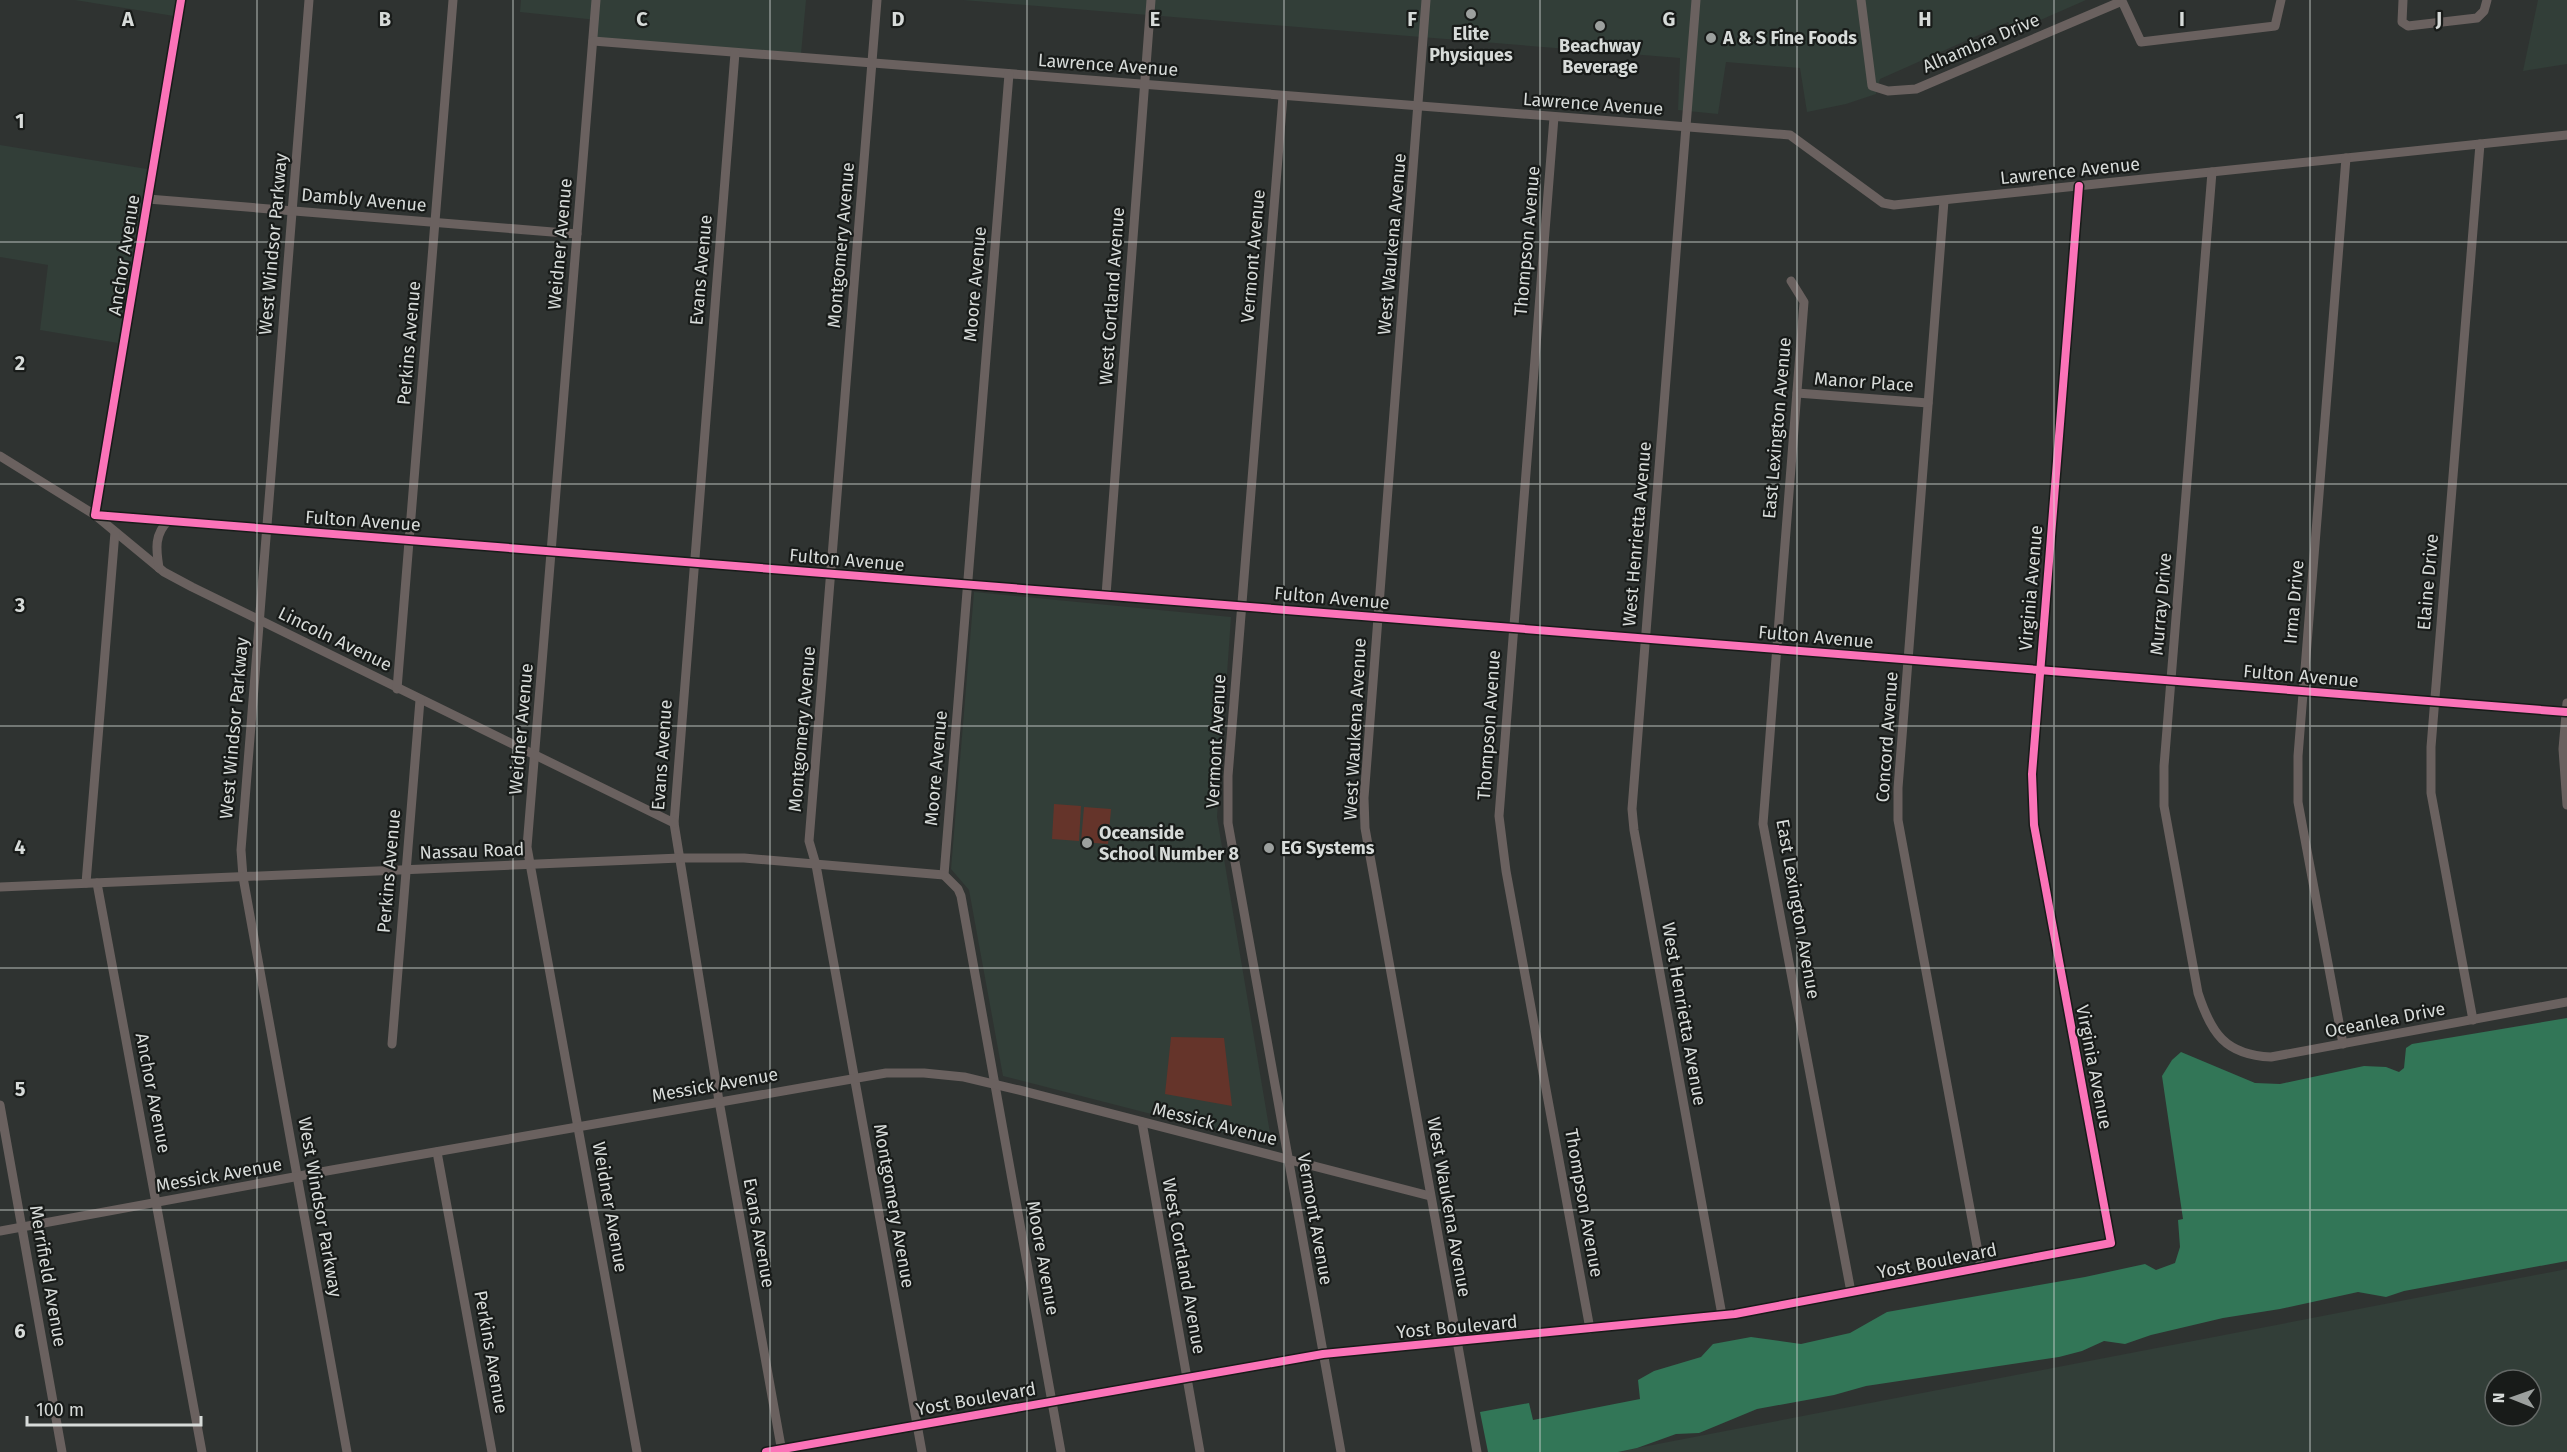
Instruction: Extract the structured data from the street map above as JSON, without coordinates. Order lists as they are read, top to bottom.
{
  "streets": {
    "street": [
      "Alhambra Drive",
      "Lawrence Avenue",
      "Dambly Avenue",
      "Thompson Avenue",
      "West Windsor Parkway",
      "Weidner Avenue",
      "West Waukena Avenue",
      "Montgomery Avenue",
      "Anchor Avenue",
      "Vermont Avenue",
      "Evans Avenue",
      "Moore Avenue",
      "West Cortland Avenue",
      "Perkins Avenue",
      "Manor Place",
      "East Lexington Avenue",
      "Fulton Avenue",
      "West Henrietta Avenue",
      "Elaine Drive",
      "Virginia Avenue",
      "Irma Drive",
      "Murray Drive",
      "Lincoln Avenue",
      "Concord Avenue",
      "Nassau Road",
      "Oceanlea Drive",
      "Messick Avenue",
      "Yost Boulevard",
      "Merrifield Avenue"
    ]
  },
  "crossings": [
    ["Lawrence Avenue", "Thompson Avenue"],
    ["Lawrence Avenue", "Weidner Avenue"],
    ["Lawrence Avenue", "West Waukena Avenue"],
    ["Lawrence Avenue", "Montgomery Avenue"],
    ["Lawrence Avenue", "Vermont Avenue"],
    ["Lawrence Avenue", "Evans Avenue"],
    ["Lawrence Avenue", "Moore Avenue"],
    ["Lawrence Avenue", "West Cortland Avenue"],
    ["Lawrence Avenue", "West Henrietta Avenue"],
    ["Lawrence Avenue", "Elaine Drive"],
    ["Lawrence Avenue", "Virginia Avenue"],
    ["Lawrence Avenue", "Irma Drive"],
    ["Lawrence Avenue", "Murray Drive"],
    ["Lawrence Avenue", "Concord Avenue"],
    ["Dambly Avenue", "West Windsor Parkway"],
    ["Dambly Avenue", "Weidner Avenue"],
    ["Dambly Avenue", "Anchor Avenue"],
    ["Dambly Avenue", "Perkins Avenue"],
    ["Thompson Avenue", "Fulton Avenue"],
    ["Thompson Avenue", "Yost Boulevard"],
    ["West Windsor Parkway", "Fulton Avenue"],
    ["West Windsor Parkway", "Lincoln Avenue"],
    ["West Windsor Parkway", "Nassau Road"],
    ["West Windsor Parkway", "Messick Avenue"],
    ["Weidner Avenue", "Fulton Avenue"],
    ["Weidner Avenue", "Lincoln Avenue"],
    ["Weidner Avenue", "Nassau Road"],
    ["Weidner Avenue", "Messick Avenue"],
    ["West Waukena Avenue", "Fulton Avenue"],
    ["West Waukena Avenue", "Messick Avenue"],
    ["West Waukena Avenue", "Yost Boulevard"],
    ["Montgomery Avenue", "Fulton Avenue"],
    ["Montgomery Avenue", "Nassau Road"],
    ["Montgomery Avenue", "Messick Avenue"],
    ["Montgomery Avenue", "Yost Boulevard"],
    ["Anchor Avenue", "Fulton Avenue"],
    ["Anchor Avenue", "Lincoln Avenue"],
    ["Anchor Avenue", "Nassau Road"],
    ["Anchor Avenue", "Messick Avenue"],
    ["Vermont Avenue", "Fulton Avenue"],
    ["Vermont Avenue", "Messick Avenue"],
    ["Vermont Avenue", "Yost Boulevard"],
    ["Evans Avenue", "Fulton Avenue"],
    ["Evans Avenue", "Lincoln Avenue"],
    ["Evans Avenue", "Nassau Road"],
    ["Evans Avenue", "Messick Avenue"],
    ["Evans Avenue", "Yost Boulevard"],
    ["Moore Avenue", "Fulton Avenue"],
    ["Moore Avenue", "Nassau Road"],
    ["Moore Avenue", "Messick Avenue"],
    ["Moore Avenue", "Yost Boulevard"],
    ["West Cortland Avenue", "Fulton Avenue"],
    ["West Cortland Avenue", "Messick Avenue"],
    ["West Cortland Avenue", "Yost Boulevard"],
    ["Perkins Avenue", "Fulton Avenue"],
    ["Perkins Avenue", "Lincoln Avenue"],
    ["Perkins Avenue", "Nassau Road"],
    ["Perkins Avenue", "Messick Avenue"],
    ["Manor Place", "East Lexington Avenue"],
    ["Manor Place", "Concord Avenue"],
    ["East Lexington Avenue", "Fulton Avenue"],
    ["East Lexington Avenue", "Yost Boulevard"],
    ["Fulton Avenue", "West Henrietta Avenue"],
    ["Fulton Avenue", "Elaine Drive"],
    ["Fulton Avenue", "Virginia Avenue"],
    ["Fulton Avenue", "Irma Drive"],
    ["Fulton Avenue", "Murray Drive"],
    ["Fulton Avenue", "Lincoln Avenue"],
    ["Fulton Avenue", "Concord Avenue"],
    ["West Henrietta Avenue", "Yost Boulevard"],
    ["Elaine Drive", "Oceanlea Drive"],
    ["Virginia Avenue", "Yost Boulevard"],
    ["Irma Drive", "Oceanlea Drive"],
    ["Murray Drive", "Oceanlea Drive"],
    ["Concord Avenue", "Yost Boulevard"],
    ["Messick Avenue", "Merrifield Avenue"]
  ],
  "places": [
    "Elite Physiques",
    "Beachway Beverage",
    "A & S Fine Foods",
    "Oceanside School Number 8",
    "EG Systems"
  ],
  "scale_bar": "100 m",
  "north": "left",
  "grid": {
    "columns": [
      "A",
      "B",
      "C",
      "D",
      "E",
      "F",
      "G",
      "H",
      "I",
      "J"
    ],
    "rows": [
      "1",
      "2",
      "3",
      "4",
      "5",
      "6"
    ]
  }
}
